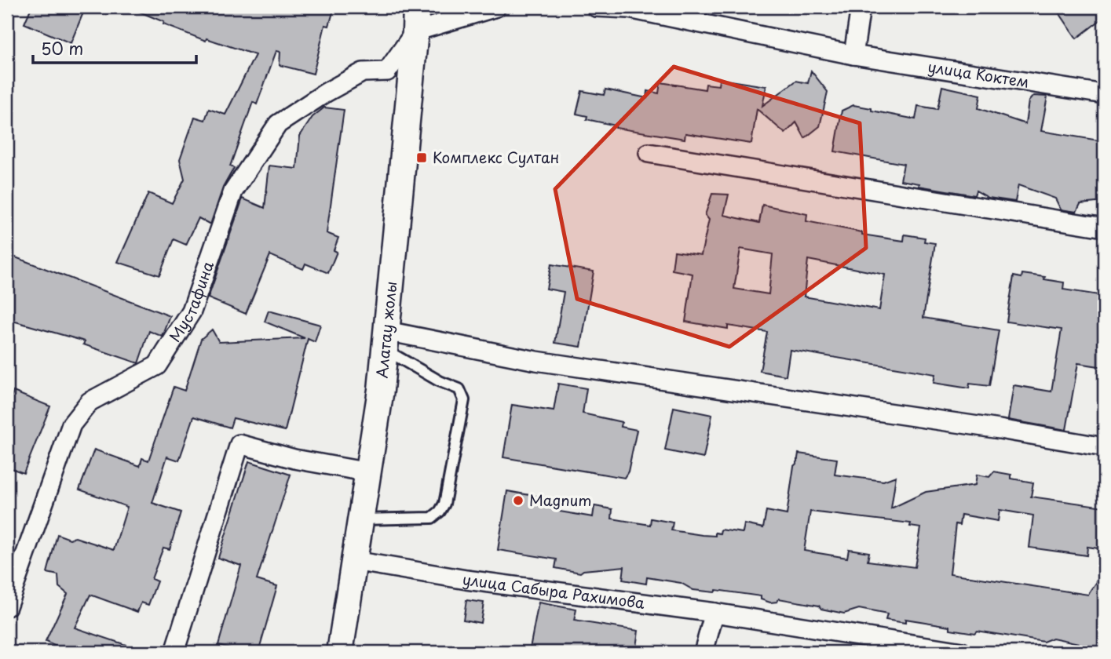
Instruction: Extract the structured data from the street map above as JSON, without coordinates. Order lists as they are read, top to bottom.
{
  "streets": {
    "main road": ["Алатау жолы"],
    "street": ["улица Коктем", "Мустафина", "улица Сабыра Рахимова"]
  },
  "crossings": [
    ["Мустафина", "Алатау жолы"],
    ["Алатау жолы", "улица Сабыра Рахимова"]
  ],
  "places": {
    "transit": ["Комплекс Султан"],
    "other": ["Magnum"]
  },
  "scale_bar": "50 m"
}
